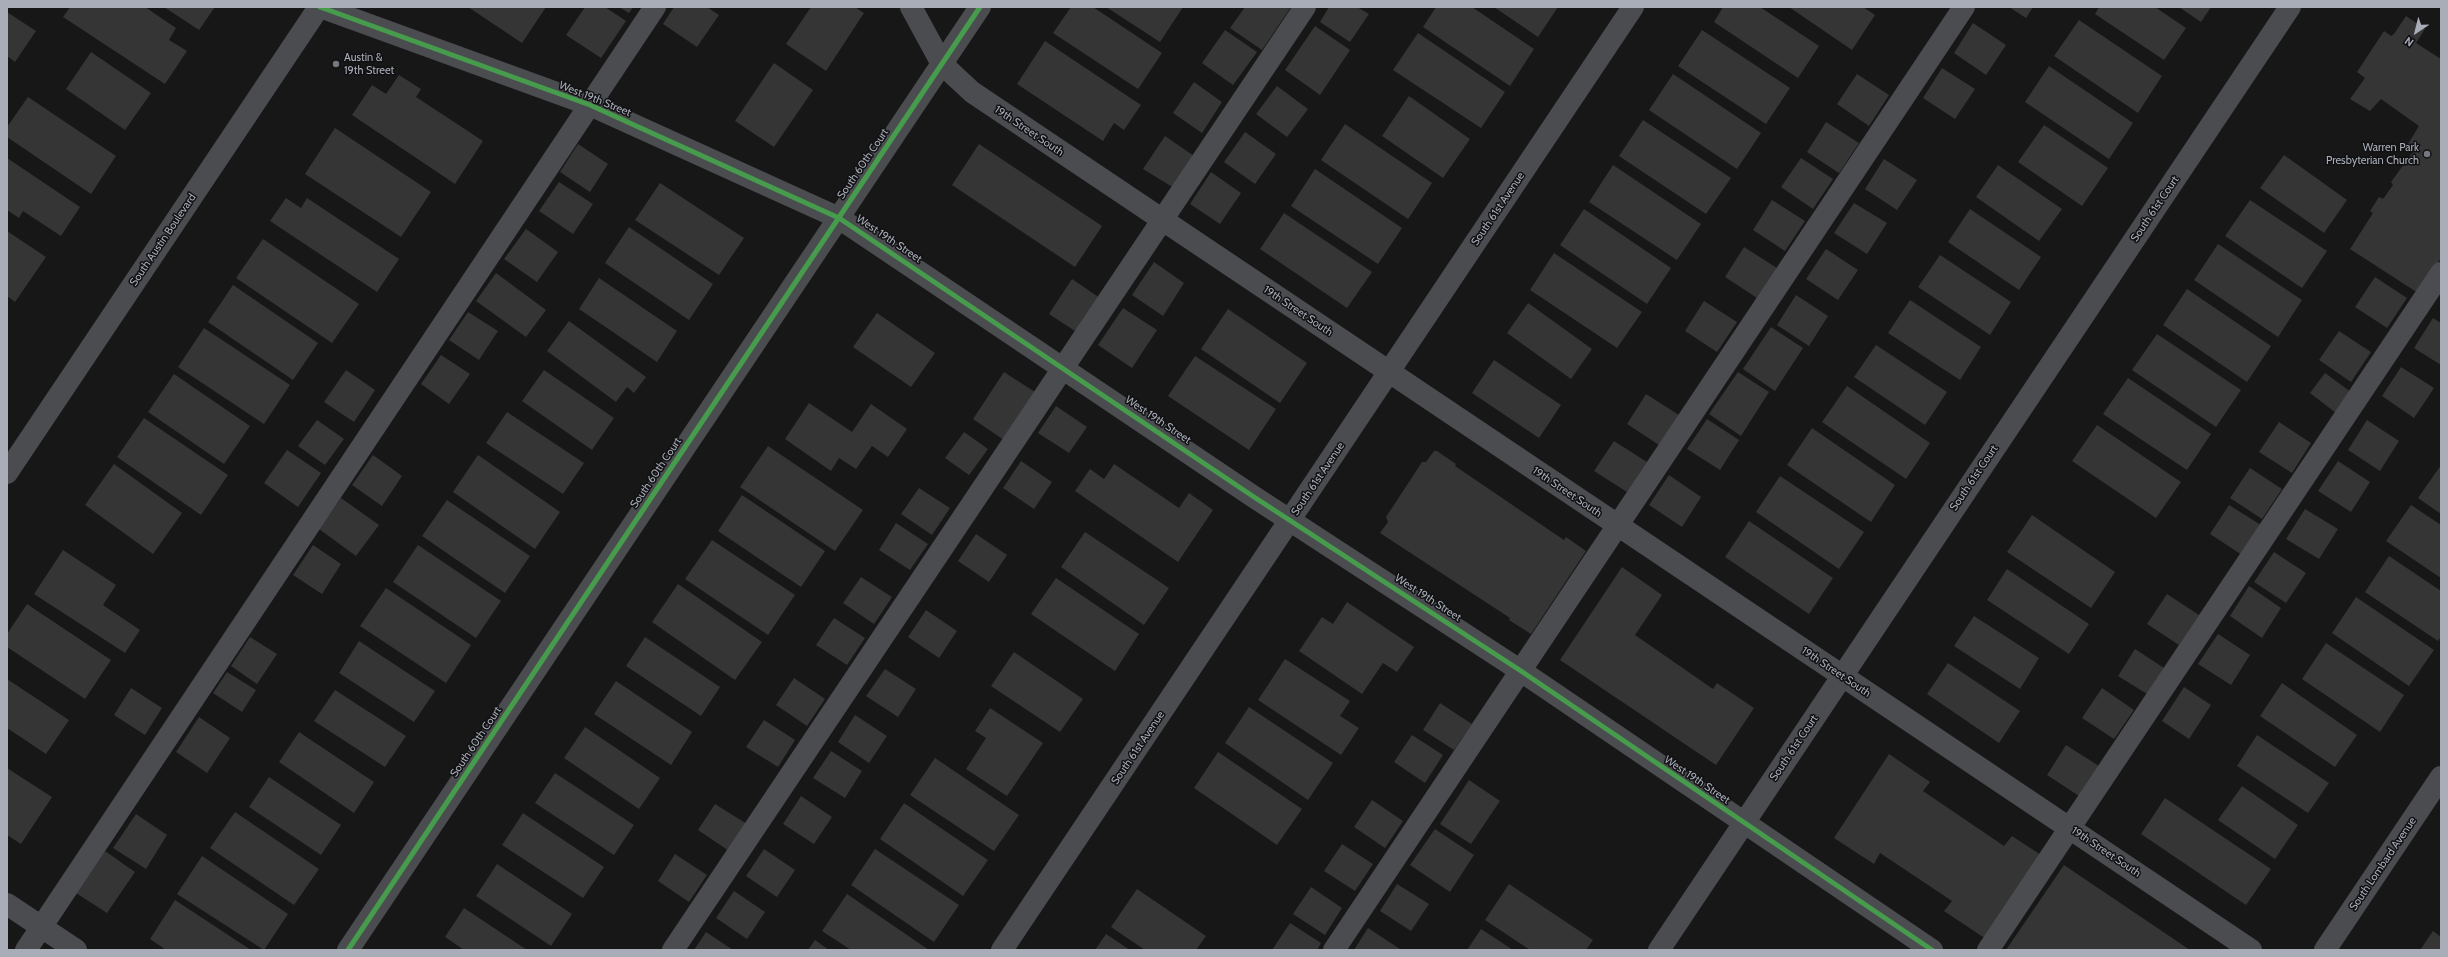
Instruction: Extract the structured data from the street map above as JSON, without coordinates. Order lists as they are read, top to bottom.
{
  "streets": {
    "street": [
      "West 19th Street",
      "19th Street South",
      "South 60th Court",
      "South 61st Avenue",
      "South 61st Court",
      "South Austin Boulevard",
      "South Lombard Avenue"
    ]
  },
  "crossings": [
    ["West 19th Street", "South 60th Court"],
    ["West 19th Street", "South 61st Avenue"],
    ["West 19th Street", "South 61st Court"],
    ["West 19th Street", "South Austin Boulevard"],
    ["19th Street South", "South 60th Court"],
    ["19th Street South", "South 61st Avenue"],
    ["19th Street South", "South 61st Court"]
  ],
  "places": ["Austin & 19th Street", "Warren Park Presbyterian Church"],
  "north": "bottom left"
}
